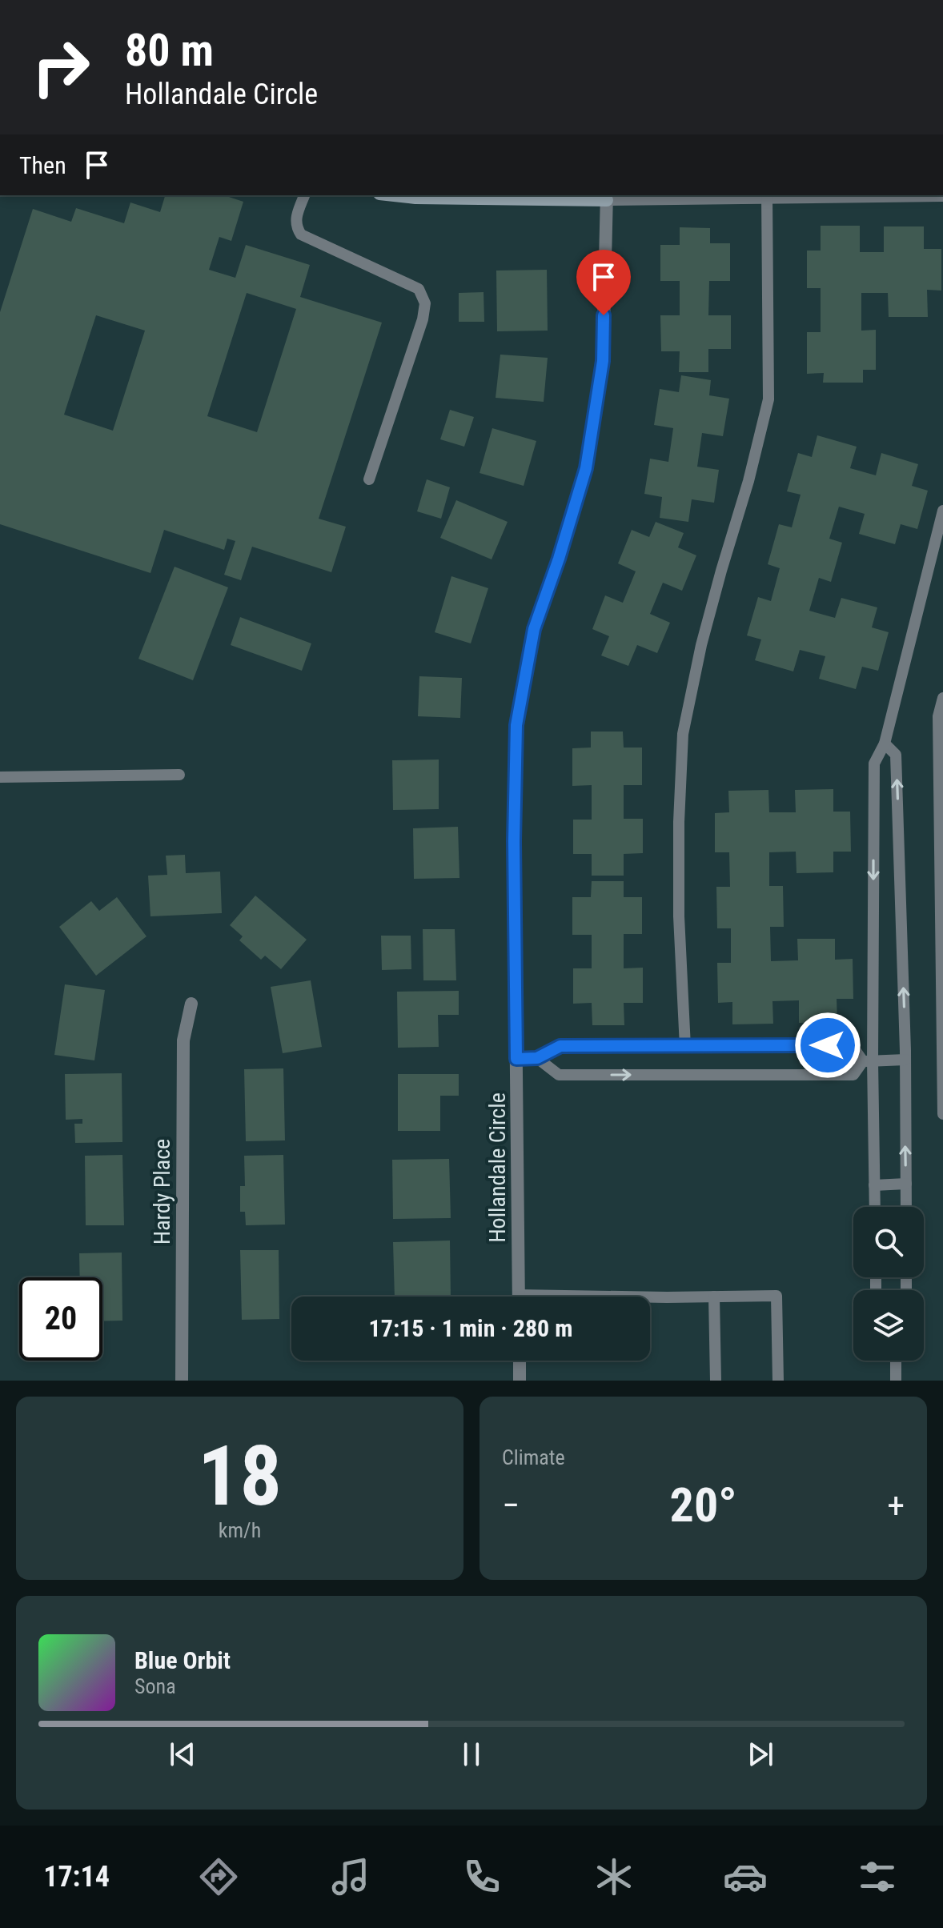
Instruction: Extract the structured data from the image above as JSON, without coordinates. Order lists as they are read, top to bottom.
{
  "streets": {
    "street": ["Hollandale Circle", "Hardy Place"]
  },
  "page": {
    "turn": ["80 m", "Hollandale Circle"],
    "then": "Then",
    "limit": "20",
    "trip": "17:15 · 1 min · 280 m",
    "tile": [
      ["18", "km/h"],
      "Climate"
    ],
    "heat": ["−", "20°", "+"],
    "song": ["Blue Orbit", "Sona"],
    "tabs": "17:14"
  }
}
